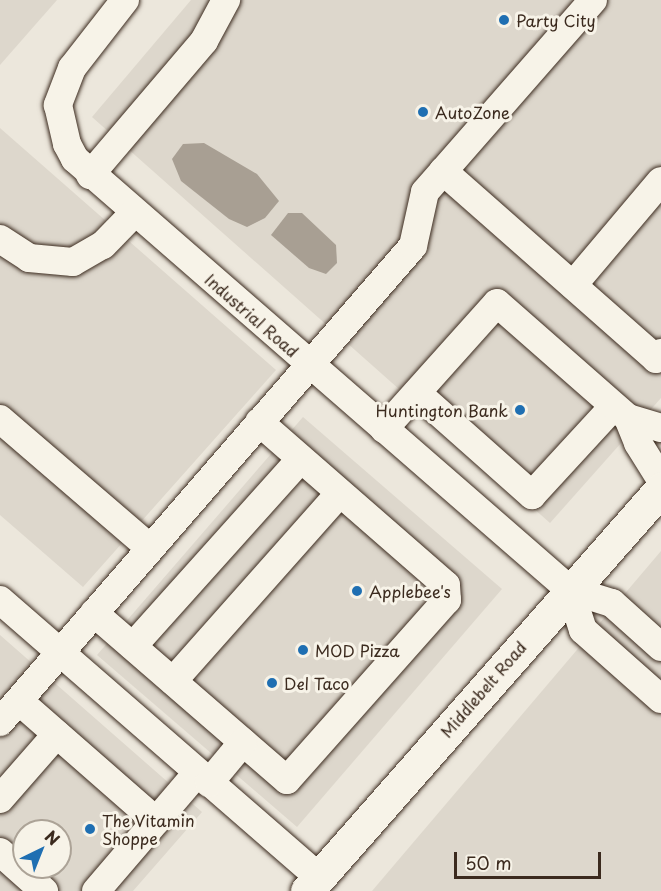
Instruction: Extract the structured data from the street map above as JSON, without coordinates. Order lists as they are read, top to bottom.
{
  "streets": {
    "main road": ["Middlebelt Road"],
    "street": ["Industrial Road"]
  },
  "crossings": [
    ["Industrial Road", "Middlebelt Road"]
  ],
  "places": [
    "Party City",
    "AutoZone",
    "Huntington Bank",
    "Applebee's",
    "MOD Pizza",
    "Del Taco",
    "The Vitamin Shoppe"
  ],
  "scale_bar": "50 m",
  "north": "top right"
}
